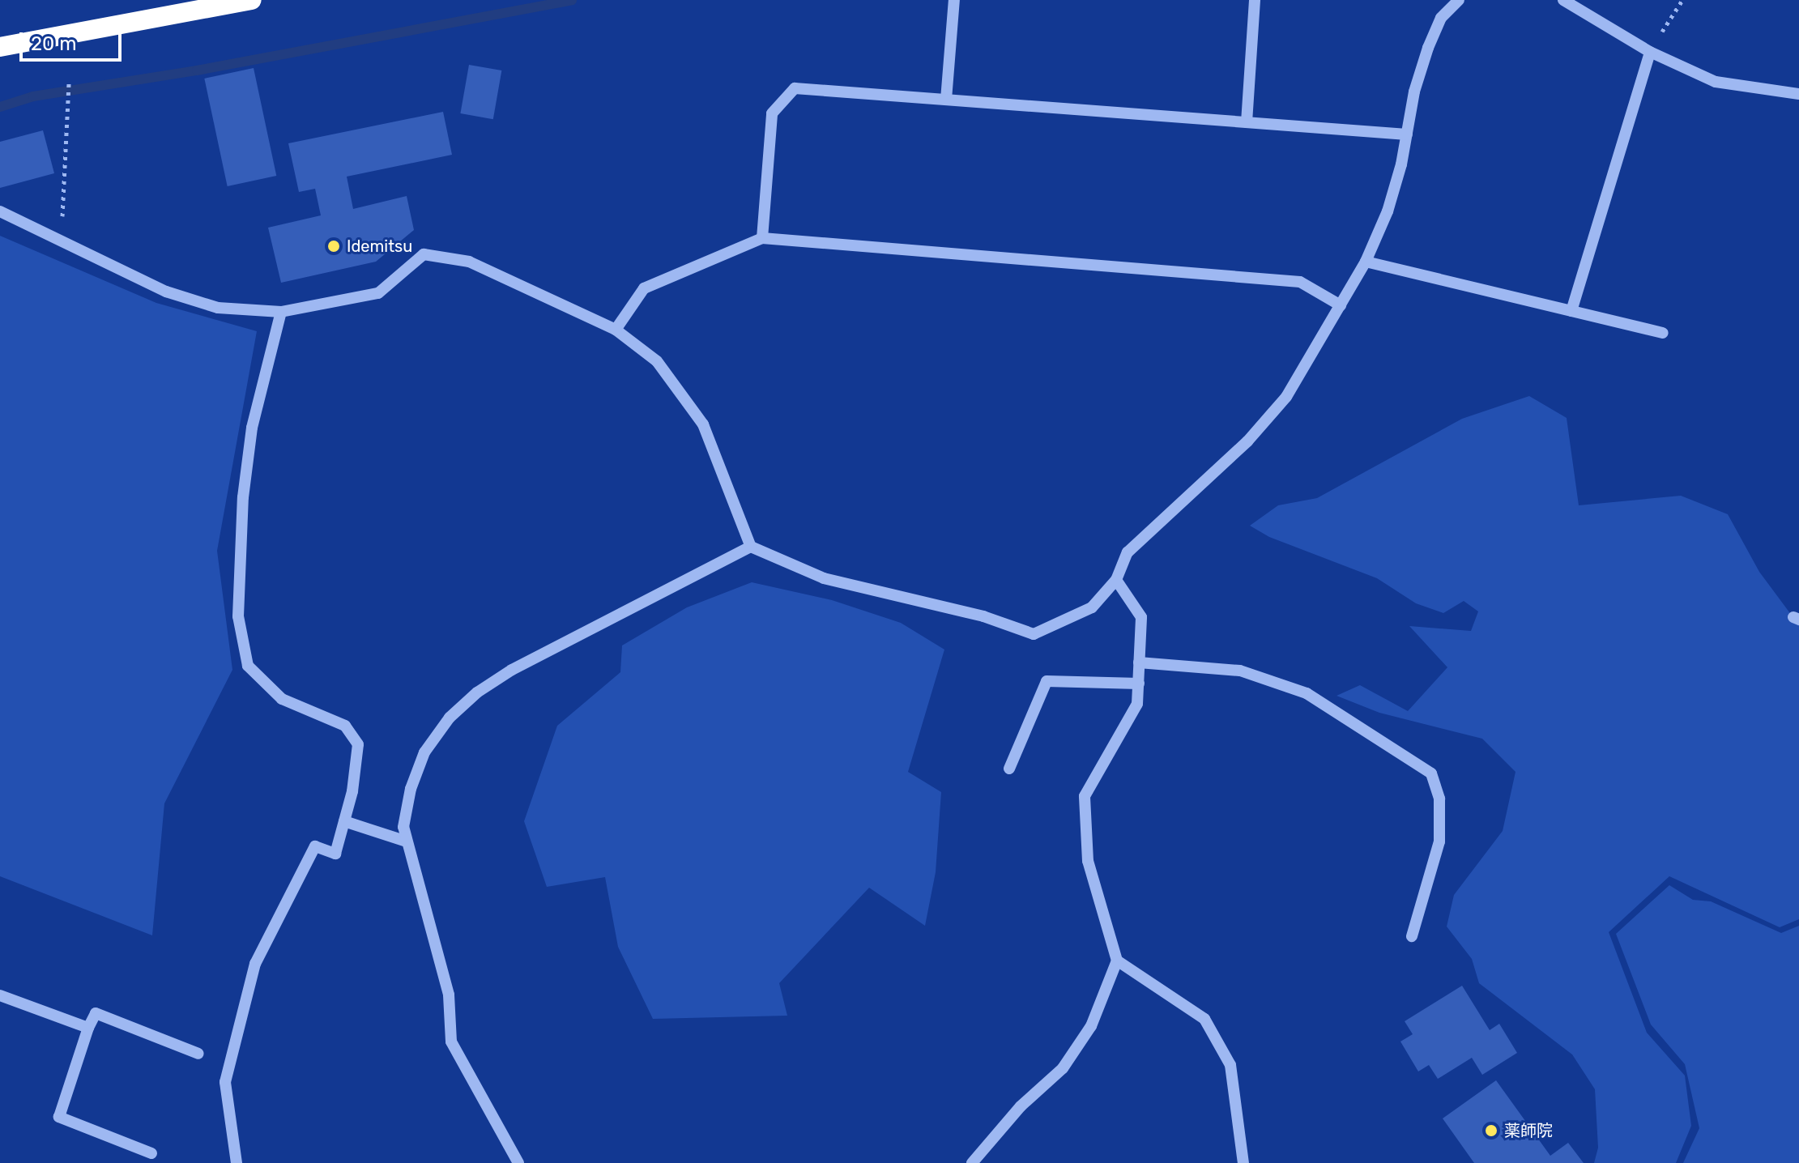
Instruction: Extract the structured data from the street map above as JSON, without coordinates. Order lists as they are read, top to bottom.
{
  "places": ["Idemitsu", "薬師院"],
  "scale_bar": "20 m"
}
